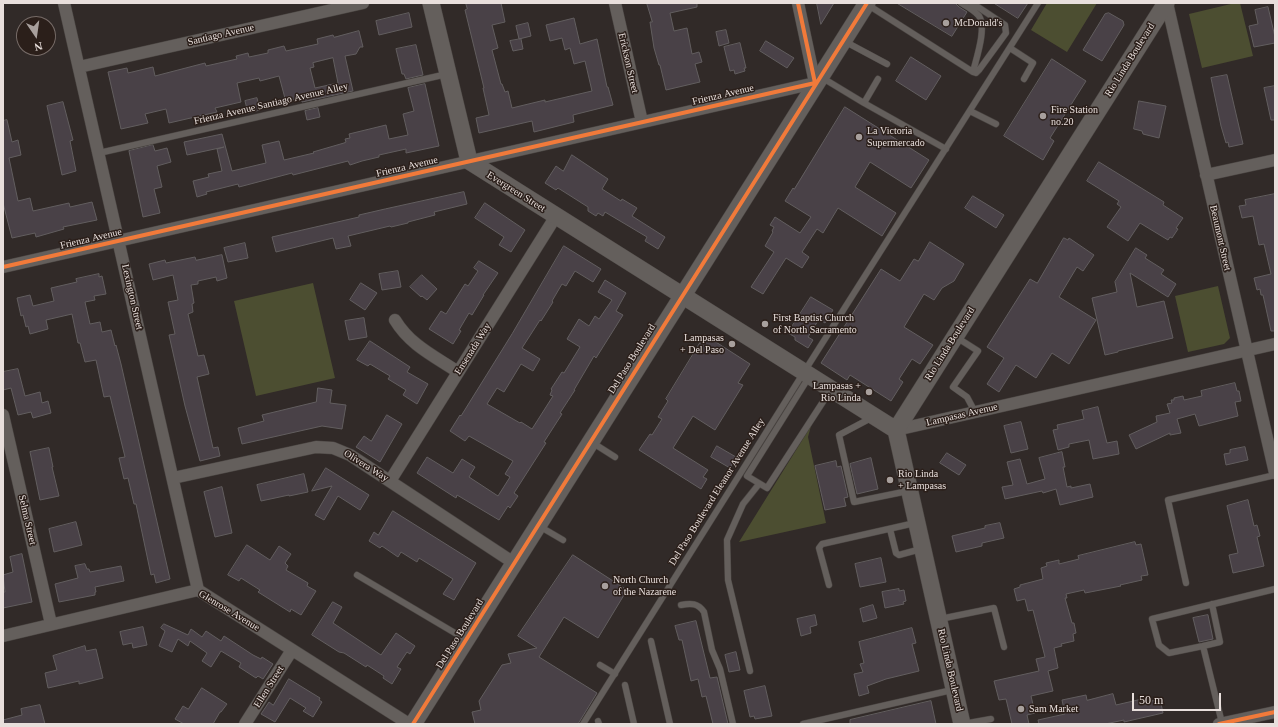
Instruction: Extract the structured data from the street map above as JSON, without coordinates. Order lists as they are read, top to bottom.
{
  "streets": {
    "main road": ["Rio Linda Boulevard", "Evergreen Street", "Del Paso Boulevard"],
    "street": [
      "Santiago Avenue",
      "Erickson Street",
      "Frienza Avenue",
      "Beaumont Street",
      "Lexington Street",
      "Ensenada Way",
      "Lampasas Avenue",
      "Olivera Way",
      "Selma Street",
      "Glenrose Avenue",
      "Ellen Street"
    ],
    "lane": ["Frienza Avenue Santiago Avenue Alley", "Del Paso Boulevard Eleanor Avenue Alley"]
  },
  "crossings": [
    ["Santiago Avenue", "Lexington Street"],
    ["Rio Linda Boulevard", "Beaumont Street"],
    ["Rio Linda Boulevard", "Lampasas Avenue"],
    ["Erickson Street", "Frienza Avenue"],
    ["Frienza Avenue", "Evergreen Street"],
    ["Frienza Avenue", "Lexington Street"],
    ["Frienza Avenue", "Del Paso Boulevard"],
    ["Frienza Avenue Santiago Avenue Alley", "Lexington Street"],
    ["Evergreen Street", "Ensenada Way"],
    ["Evergreen Street", "Del Paso Boulevard"],
    ["Beaumont Street", "Lampasas Avenue"],
    ["Lexington Street", "Olivera Way"],
    ["Lexington Street", "Glenrose Avenue"],
    ["Ensenada Way", "Olivera Way"],
    ["Del Paso Boulevard", "Olivera Way"],
    ["Selma Street", "Glenrose Avenue"],
    ["Glenrose Avenue", "Ellen Street"]
  ],
  "places": [
    "McDonald's",
    "Fire Station no.20",
    "La Victoria Supermercado",
    "First Baptist Church of North Sacramento",
    "Lampasas + Del Paso",
    "Lampasas + Rio Linda",
    "Rio Linda + Lampasas",
    "North Church of the Nazarene",
    "Sam Market"
  ],
  "scale_bar": "50 m",
  "north": "bottom"
}
